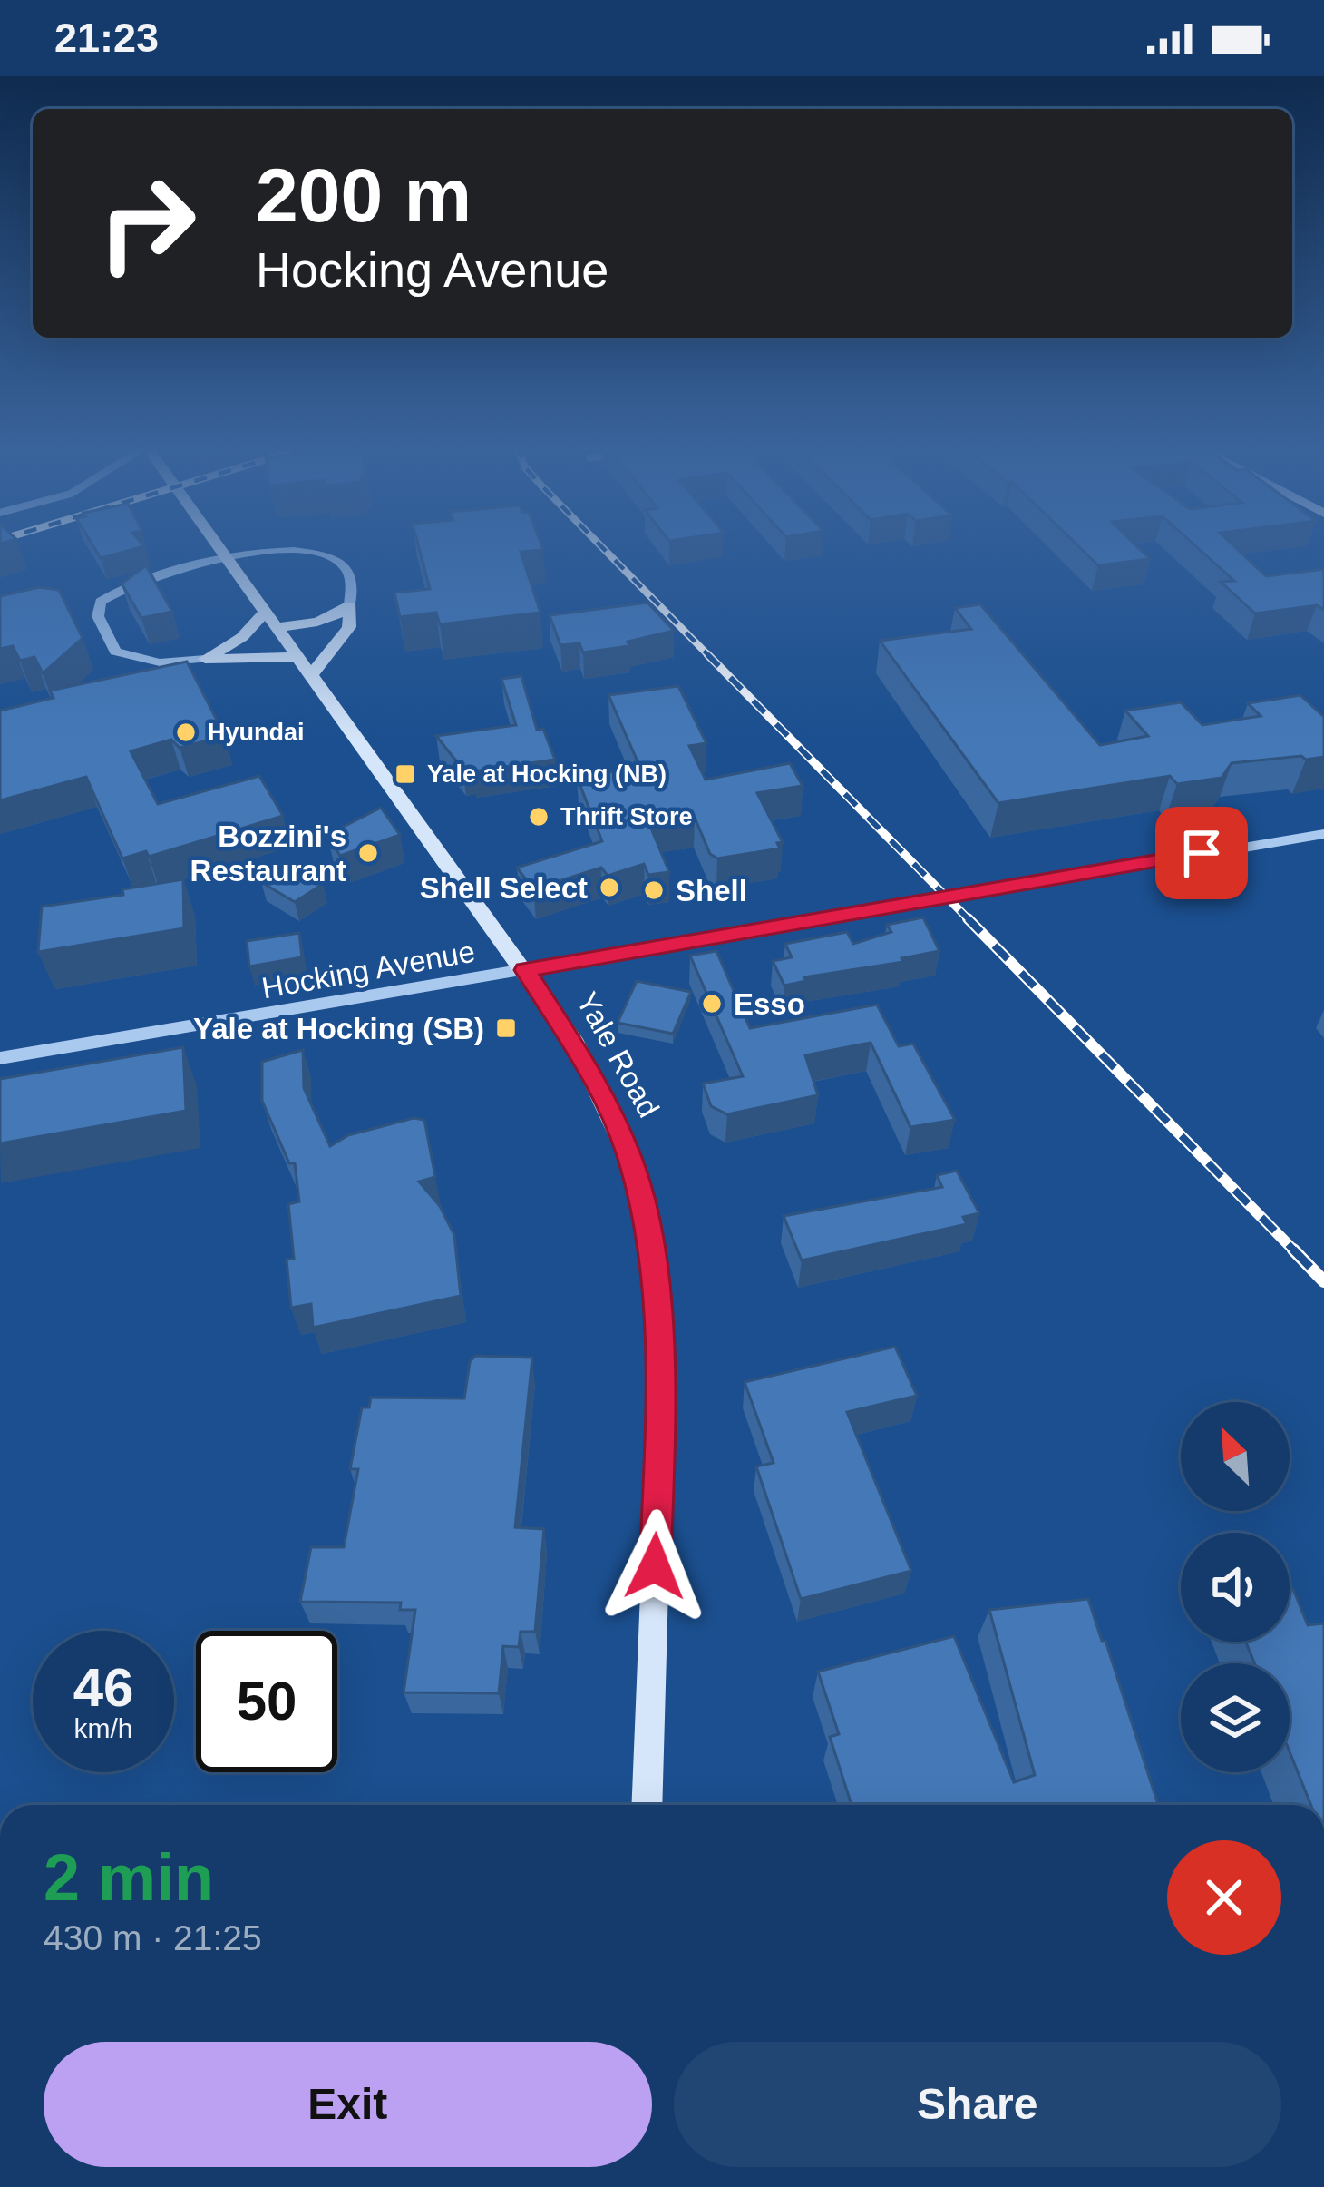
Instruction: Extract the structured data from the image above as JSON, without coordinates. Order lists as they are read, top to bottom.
{
  "streets": {
    "main road": ["Yale Road"],
    "street": ["Hocking Avenue"]
  },
  "crossings": [
    ["Hocking Avenue", "Yale Road"]
  ],
  "places": {
    "other": [
      "Hyundai",
      "Thrift Store",
      "Bozzini's Restaurant",
      "Shell Select",
      "Shell",
      "Esso"
    ],
    "transit": ["Yale at Hocking (NB)", "Yale at Hocking (SB)"]
  },
  "north": "top left",
  "page": {
    "status": "21:23",
    "turn": ["200 m", "Hocking Avenue"],
    "speed": "46 km/h",
    "limit": "50",
    "heading": ["2 min", "430 m · 21:25"],
    "buttons": ["Exit", "Share"]
  }
}
